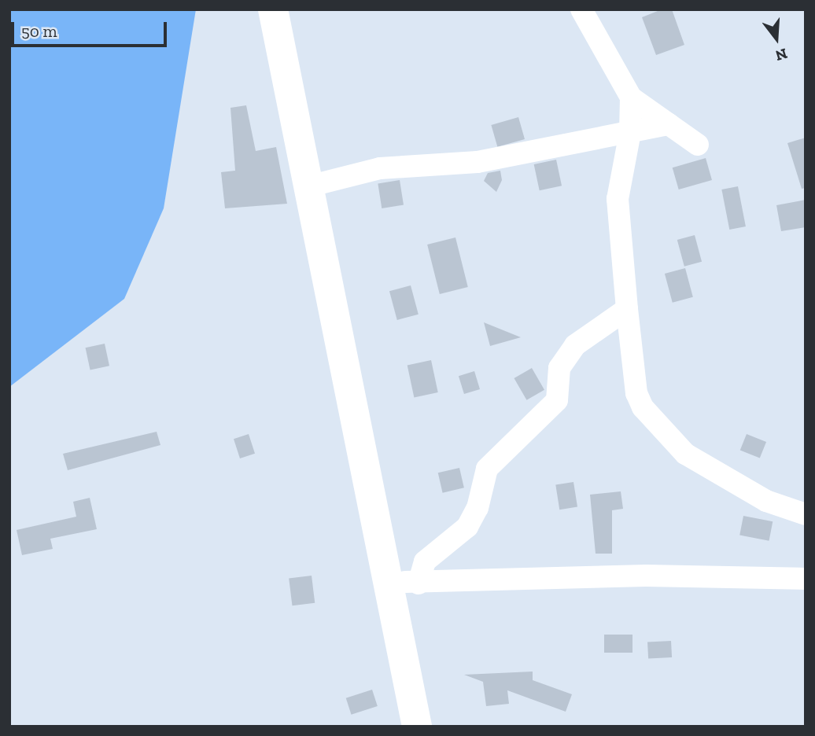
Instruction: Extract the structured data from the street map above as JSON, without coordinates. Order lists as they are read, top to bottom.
{
  "scale_bar": "50 m",
  "north": "bottom"
}
